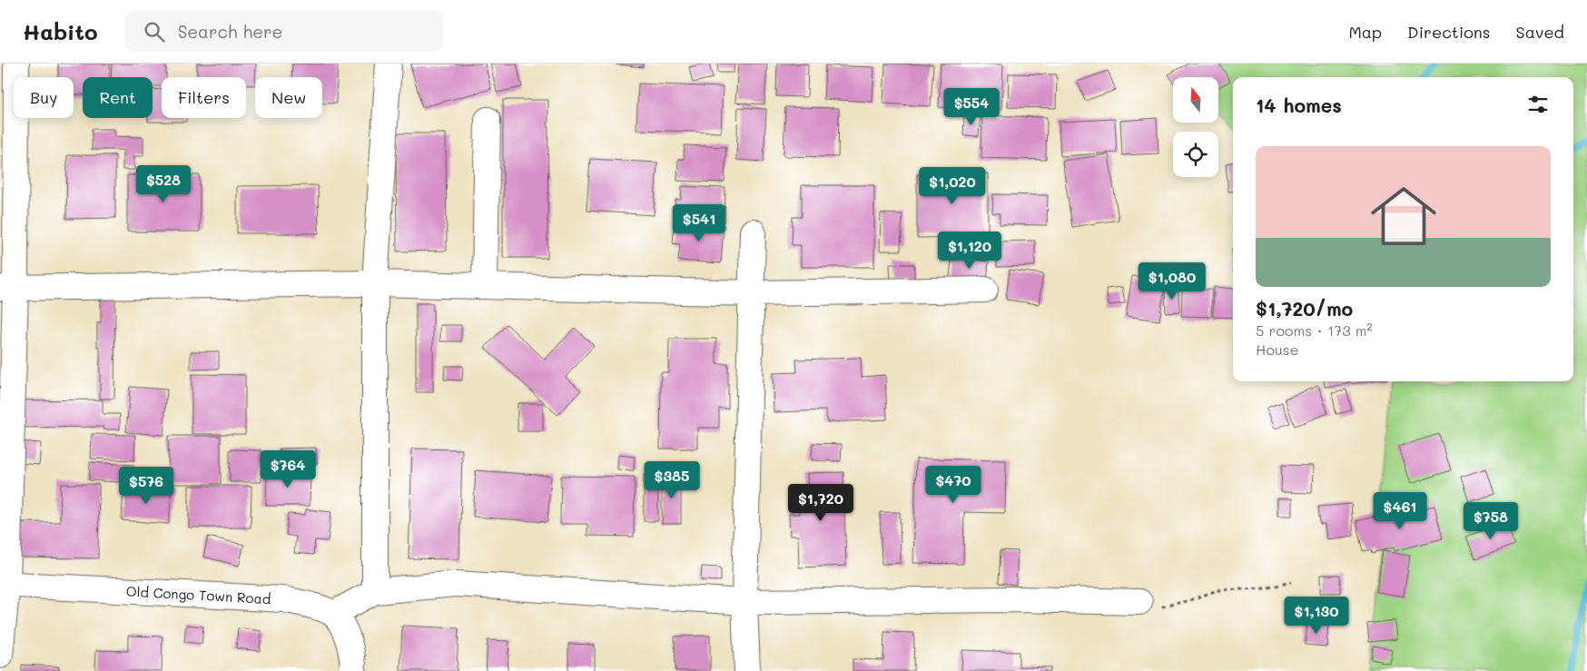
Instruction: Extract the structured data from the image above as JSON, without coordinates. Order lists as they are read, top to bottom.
{
  "streets": {
    "street": ["Old Congo Town Road"]
  },
  "north": "top",
  "page": {
    "header": "Habito",
    "search": "Search here",
    "nav": ["Map", "Directions", "Saved"],
    "chip": [
      "Buy",
      "Rent",
      "Filters",
      "New"
    ],
    "heading": "14 homes",
    "price": [
      "$554",
      "$528",
      "$1,020",
      "$541",
      "$1,120",
      "$1,080",
      "$764",
      "$385",
      "$470",
      "$576",
      "$1,720",
      "$461",
      "$758",
      "$1,130"
    ],
    "list": [
      {
        "name": "$1,720/mo",
        "note": "5 rooms · 173 m² · House"
      }
    ]
  }
}
